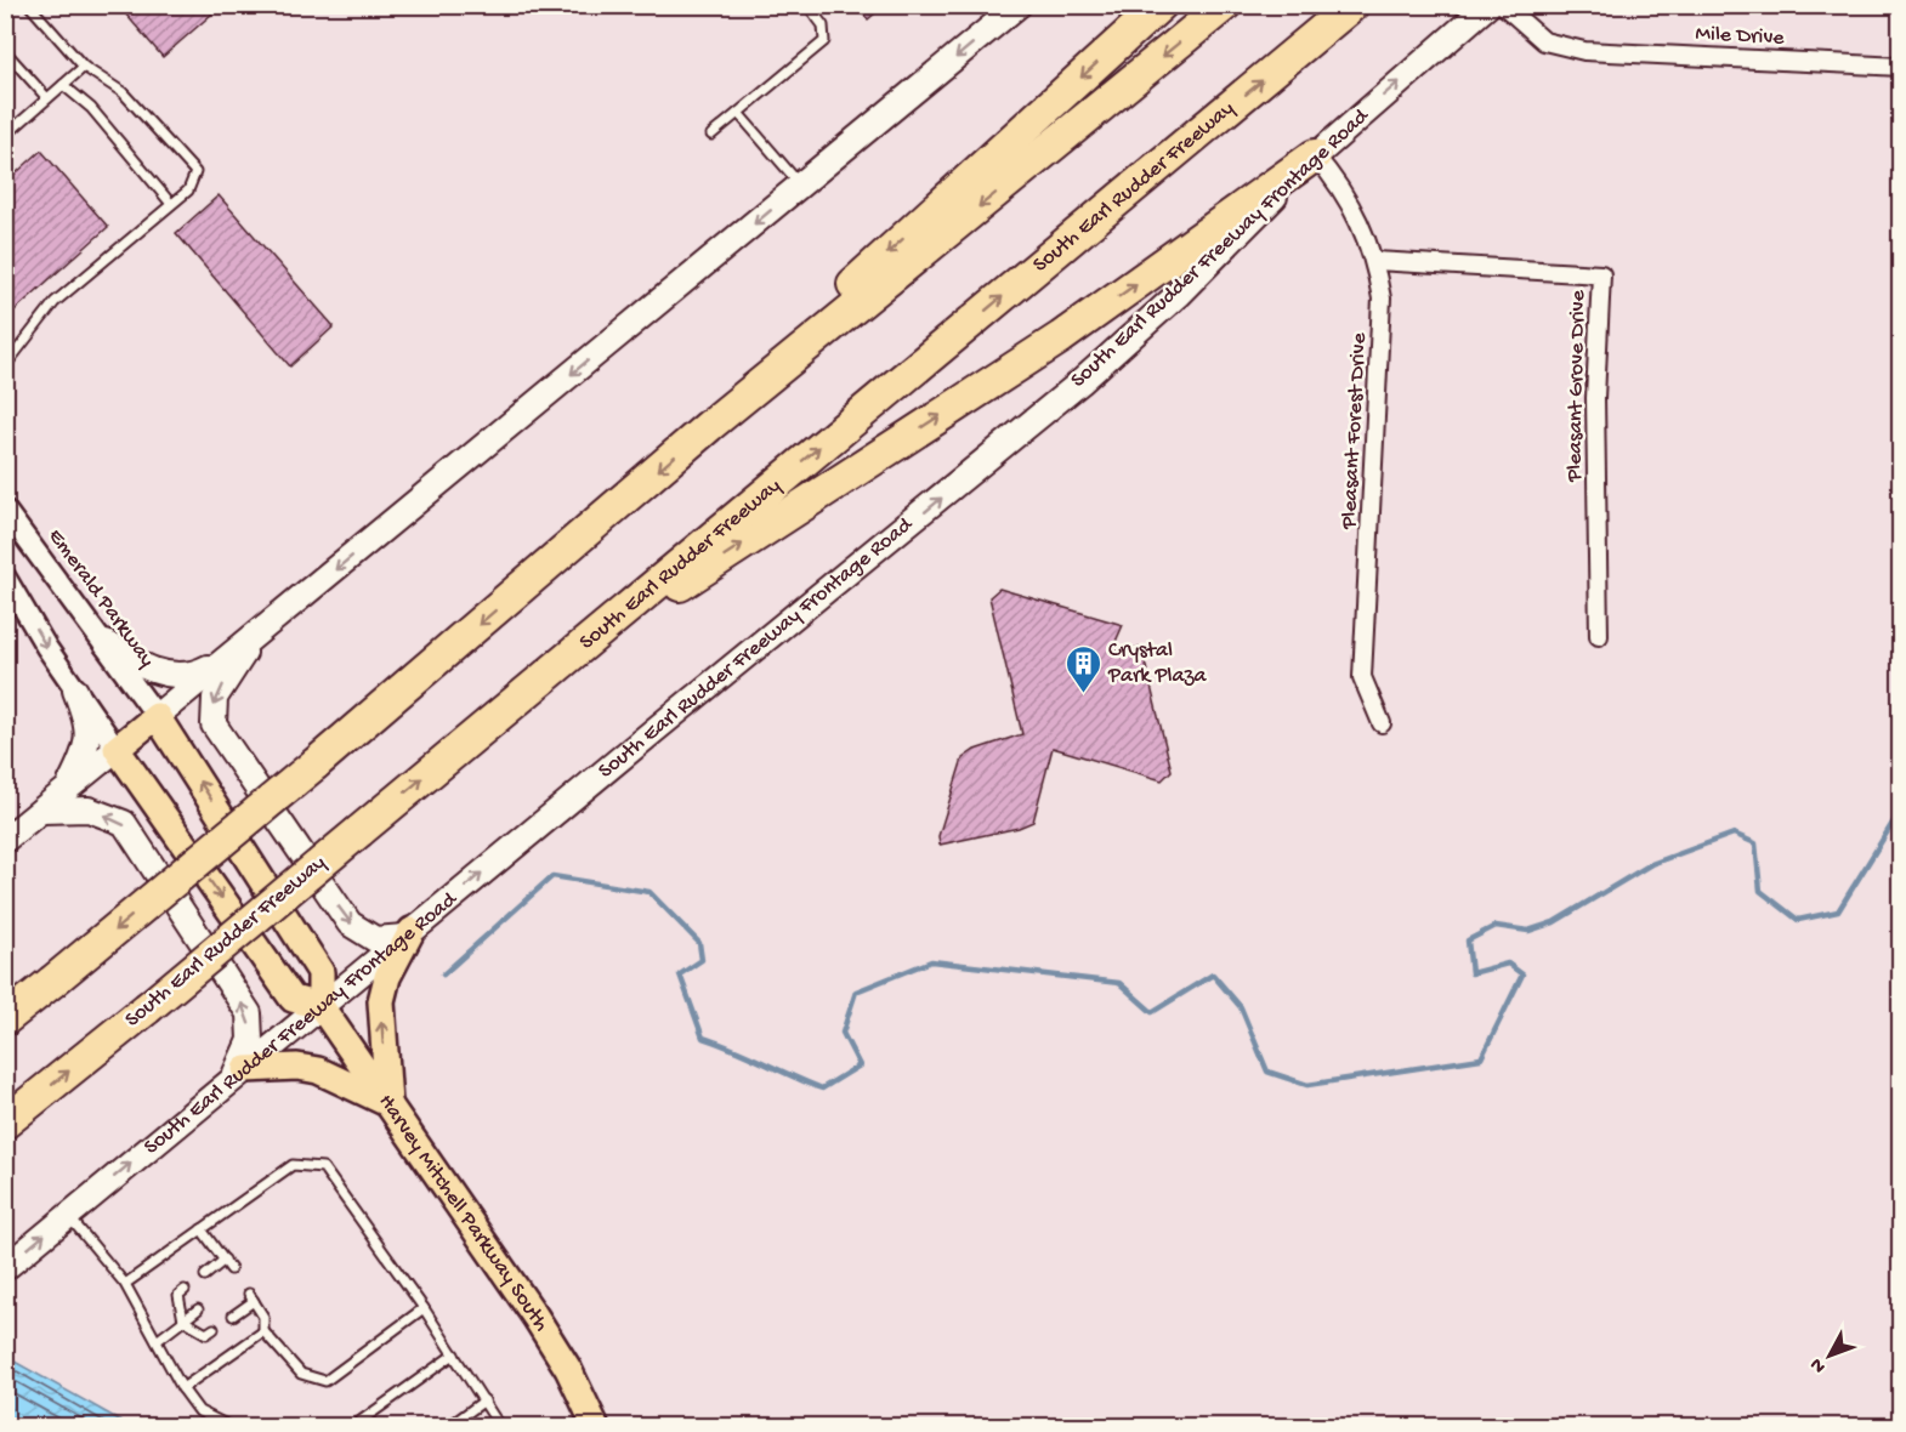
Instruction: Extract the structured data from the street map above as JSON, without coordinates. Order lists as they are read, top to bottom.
{
  "streets": {
    "highway": ["South Earl Rudder Freeway"],
    "main road": ["South Earl Rudder Freeway Frontage Road", "Harvey Mitchell Parkway South"],
    "street": [
      "Mile Drive",
      "Pleasant Grove Drive",
      "Pleasant Forest Drive",
      "Emerald Parkway"
    ]
  },
  "crossings": [
    ["South Earl Rudder Freeway Frontage Road", "Pleasant Forest Drive"],
    ["South Earl Rudder Freeway Frontage Road", "Harvey Mitchell Parkway South"],
    ["Pleasant Grove Drive", "Pleasant Forest Drive"]
  ],
  "one_way": ["South Earl Rudder Freeway Frontage Road"],
  "places": {
    "building": ["Crystal Park Plaza"]
  },
  "north": "bottom left"
}
